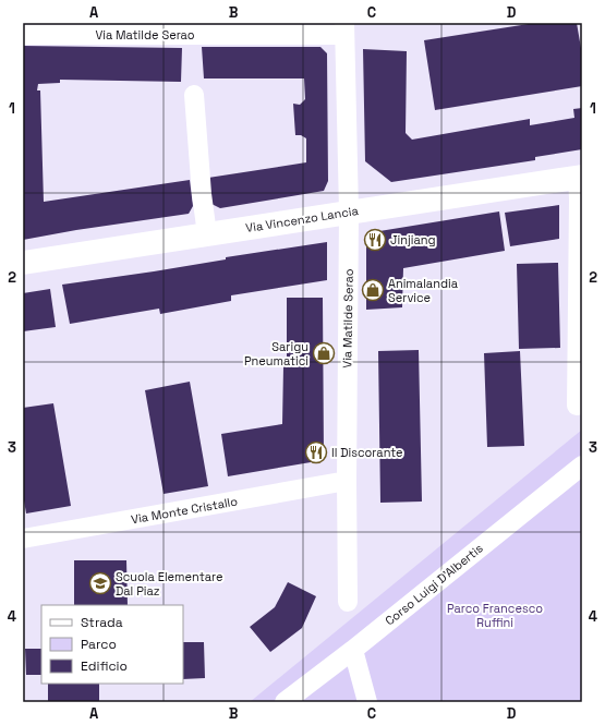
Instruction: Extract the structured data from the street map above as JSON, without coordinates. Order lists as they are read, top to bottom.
{
  "streets": {
    "street": [
      "Via Matilde Serao",
      "Via Vincenzo Lancia",
      "Via Monte Cristallo",
      "Corso Luigi D'Albertis"
    ]
  },
  "crossings": [
    ["Via Matilde Serao", "Via Vincenzo Lancia"],
    ["Via Matilde Serao", "Via Monte Cristallo"]
  ],
  "parks": ["Parco Francesco Ruffini"],
  "places": {
    "restaurant": ["Jinjiang", "Il Discorante"],
    "shop": ["Animalandia Service", "Sarigu Pneumatici"],
    "school or university": ["Scuola Elementare Dal Piaz"]
  },
  "legend": ["Strada", "Parco", "Edificio"],
  "grid": {
    "columns": [
      "A",
      "B",
      "C",
      "D"
    ],
    "rows": [
      "1",
      "2",
      "3",
      "4"
    ]
  }
}
